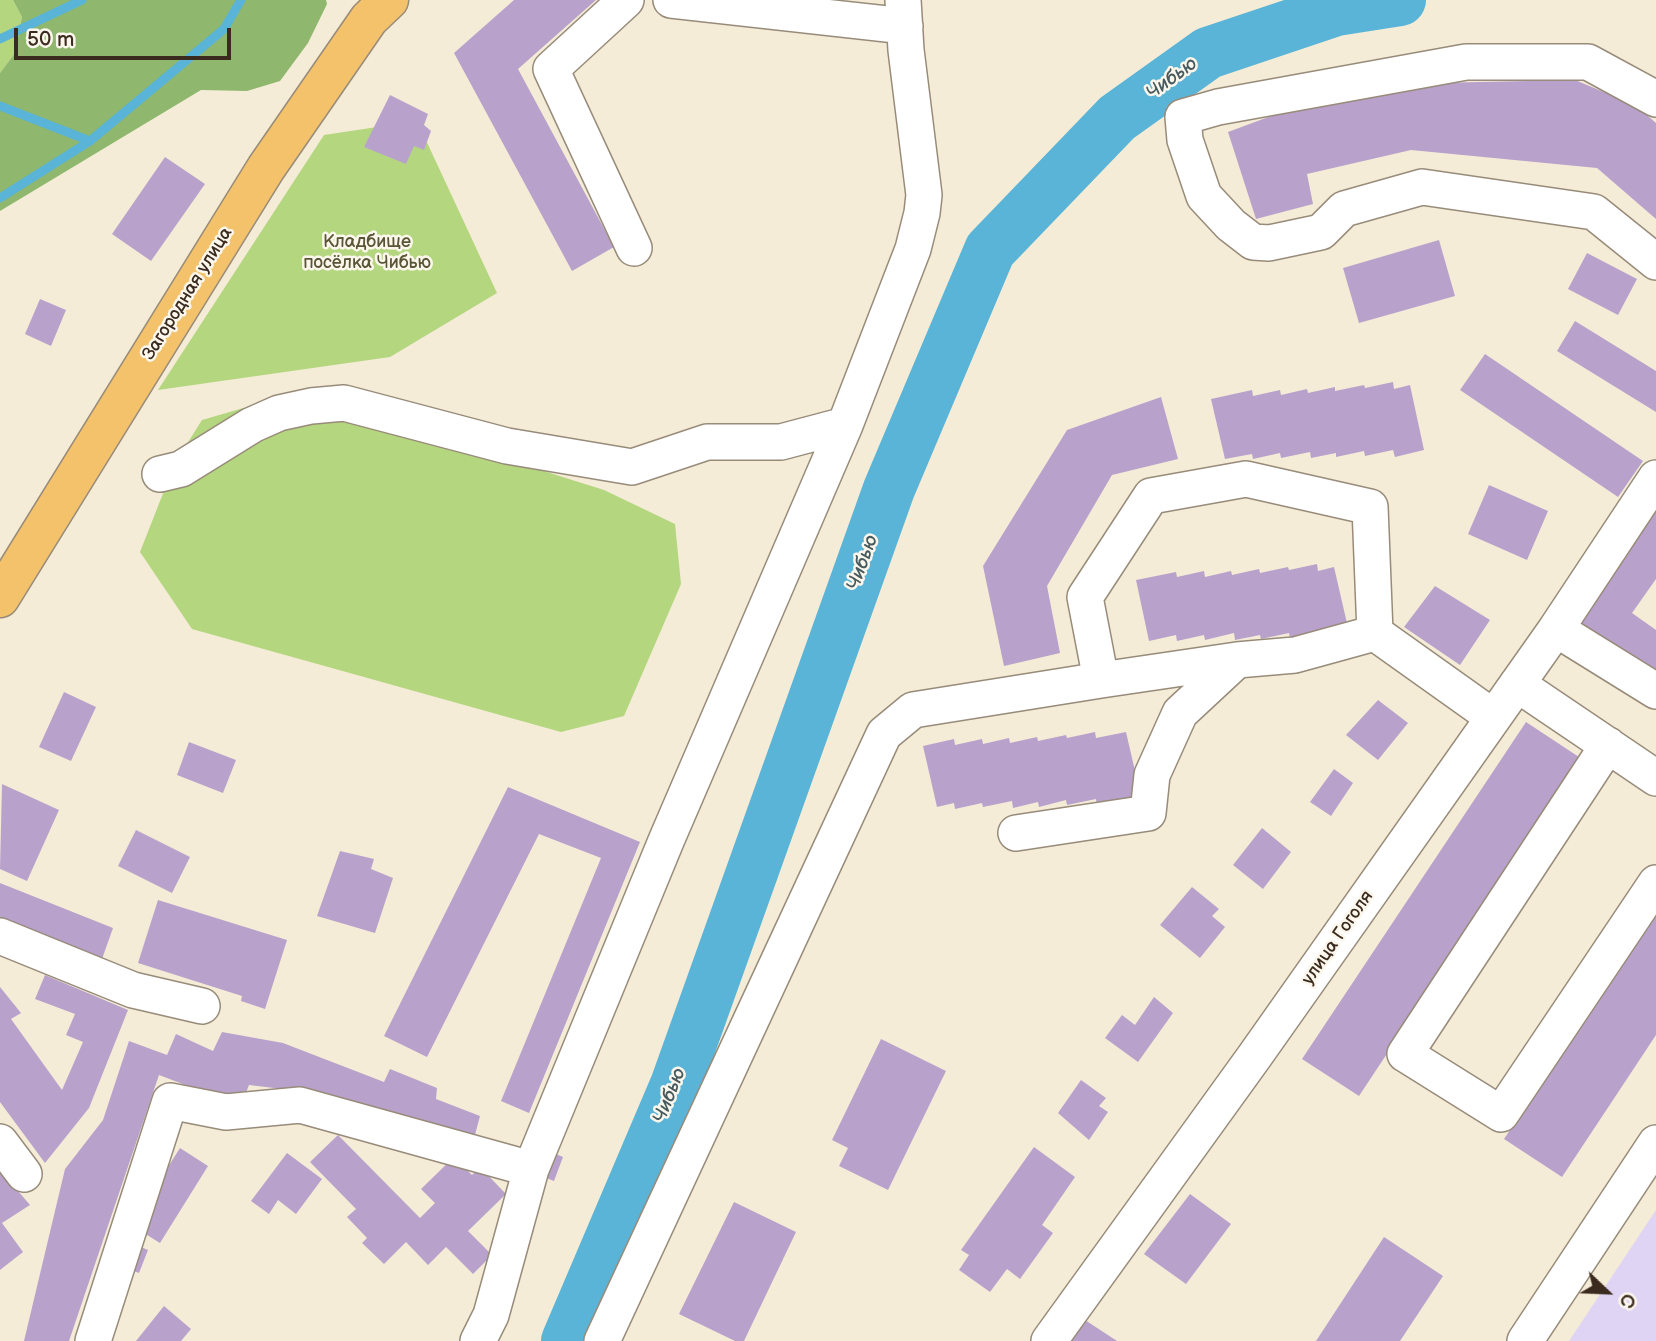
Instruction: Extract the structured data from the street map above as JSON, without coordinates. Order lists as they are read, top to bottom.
{
  "streets": {
    "main road": ["Загородная улица"],
    "street": ["улица Гоголя"]
  },
  "water": ["Чибью"],
  "parks": ["Кладбище посёлка Чибью"],
  "scale_bar": "50 m",
  "north": "bottom right"
}
